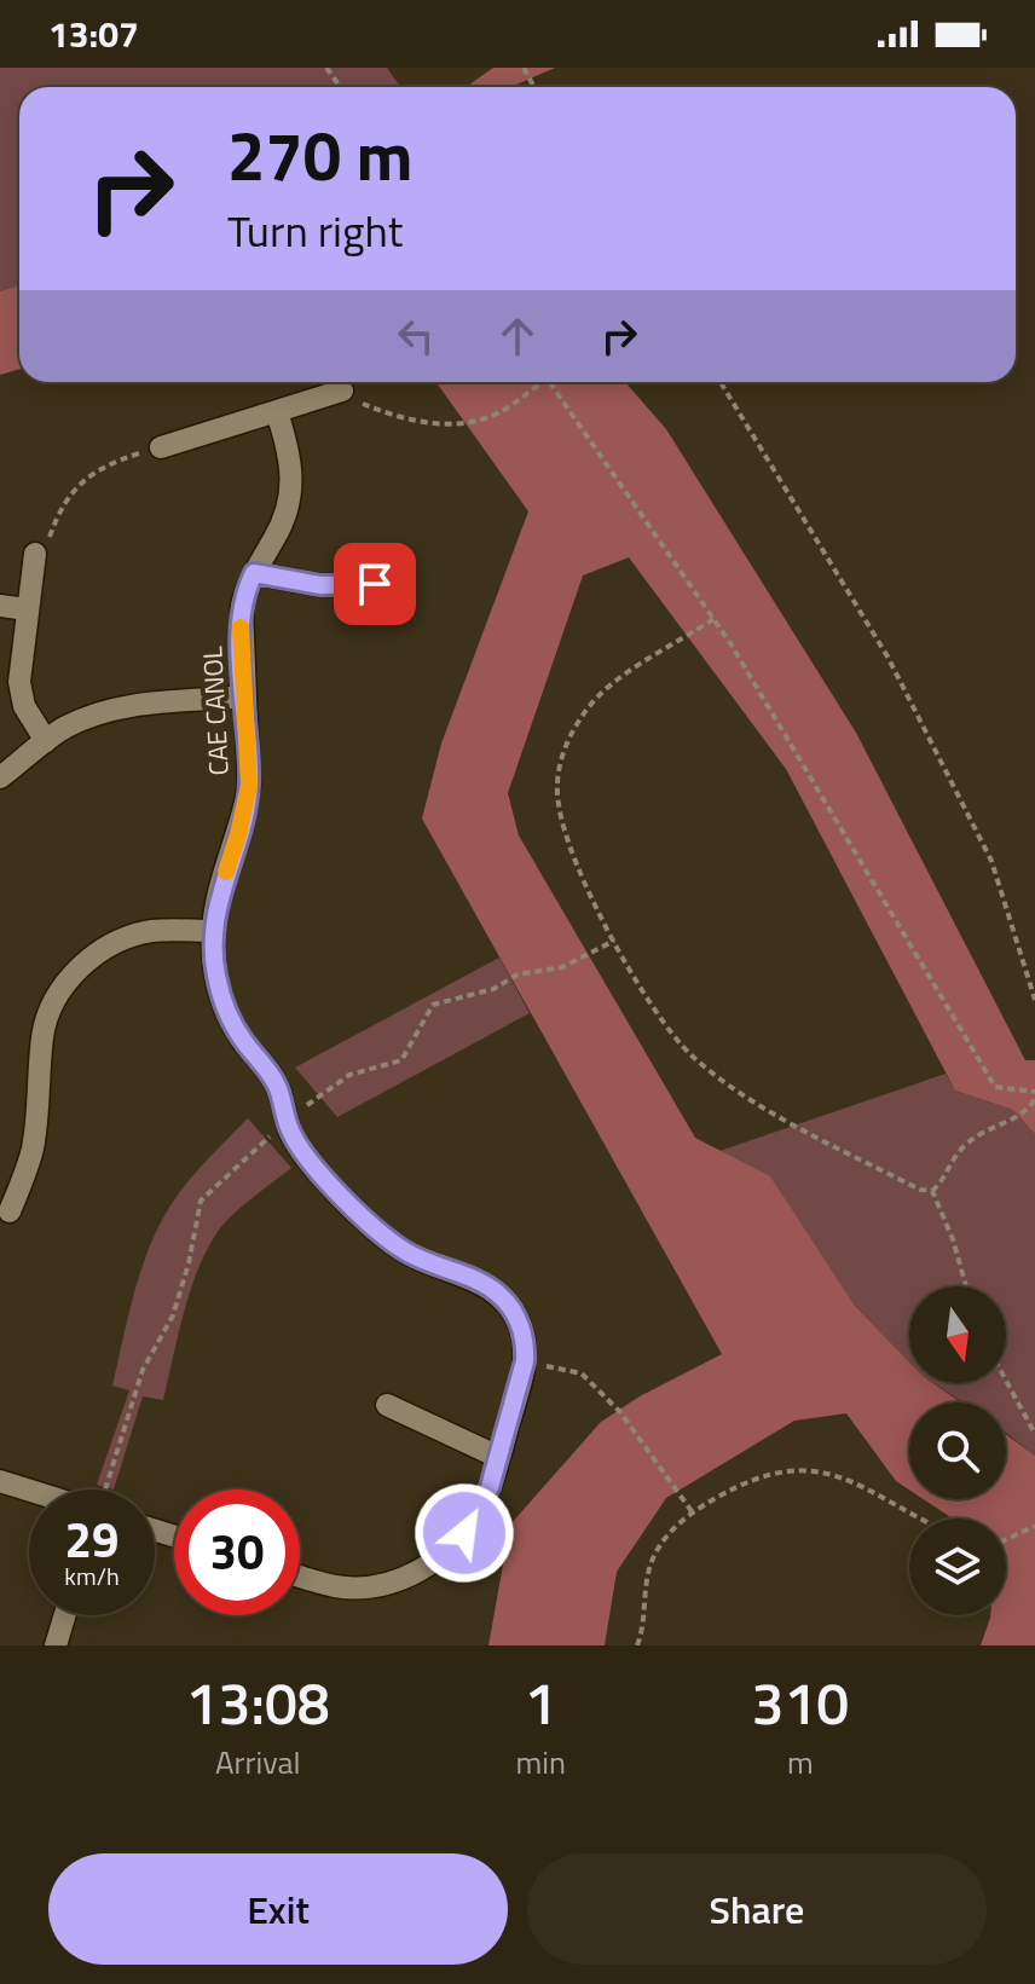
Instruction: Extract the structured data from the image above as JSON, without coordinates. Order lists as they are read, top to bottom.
{
  "streets": {
    "street": ["CAE CANOL"]
  },
  "north": "bottom",
  "page": {
    "status": "13:07",
    "turn": ["270 m", "Turn right"],
    "speed": "29 km/h",
    "limit": "30",
    "eta": [
      "13:08",
      "Arrival",
      "1",
      "min",
      "310",
      "m"
    ],
    "buttons": ["Exit", "Share"]
  }
}
